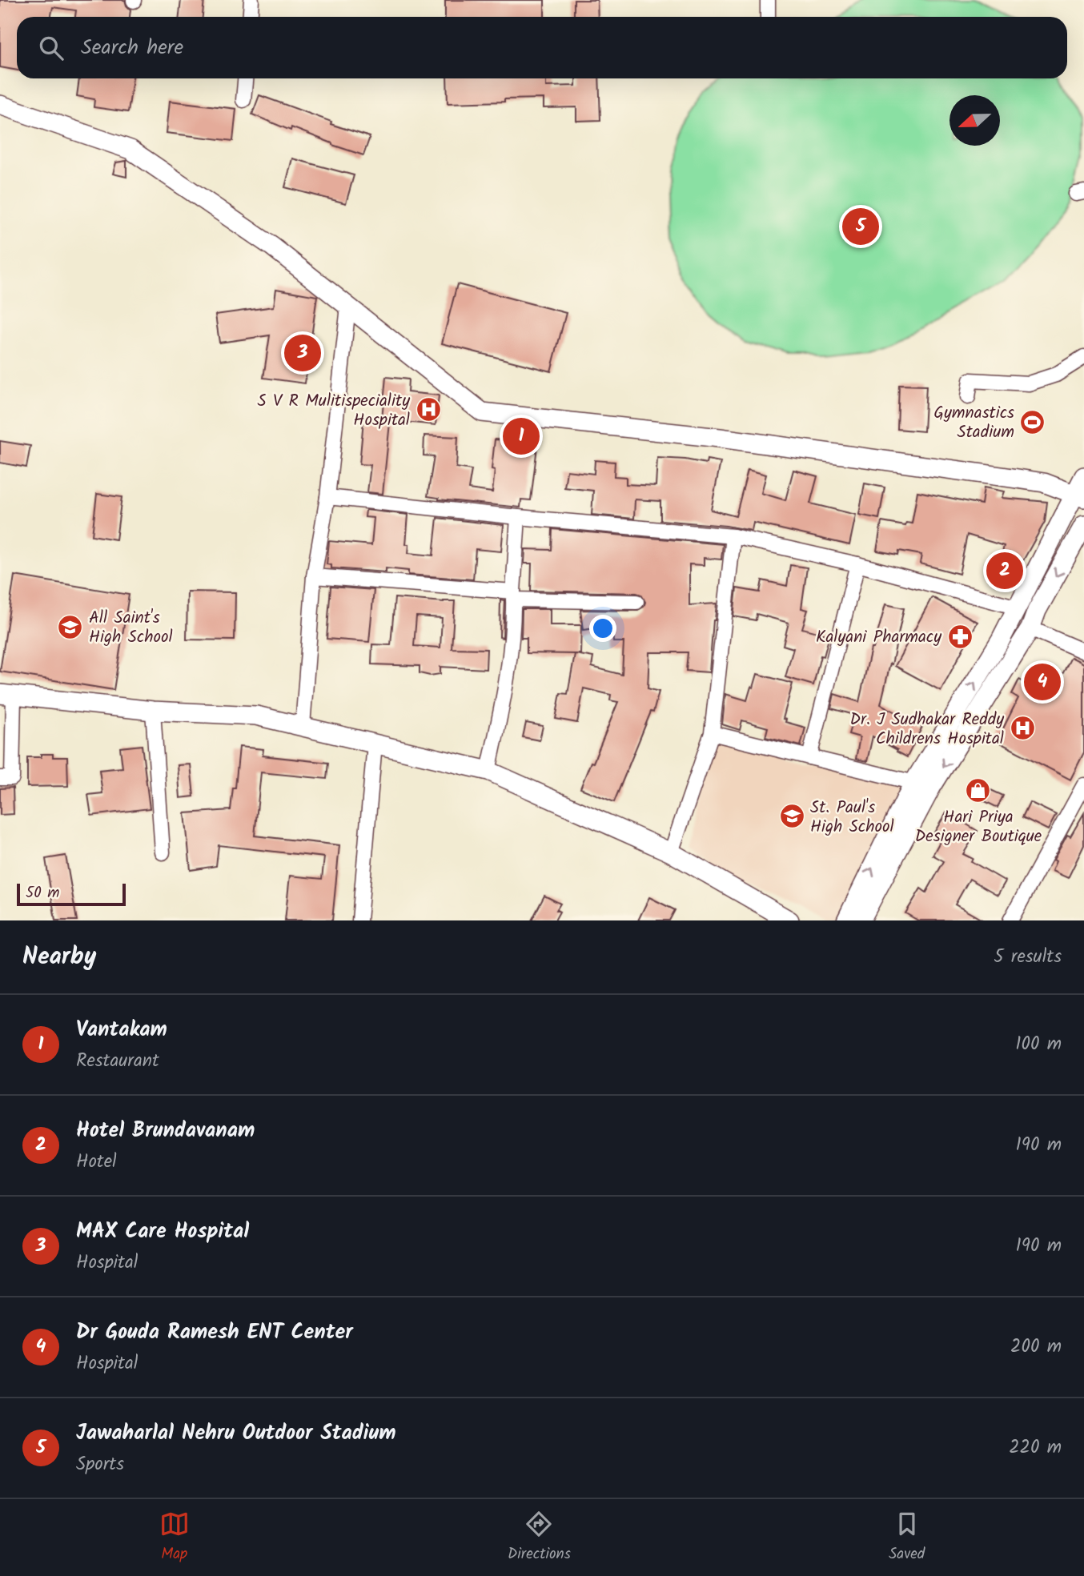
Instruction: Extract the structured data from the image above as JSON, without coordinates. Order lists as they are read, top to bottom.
{
  "places": {
    "hospital": ["S V R Mulitispeciality Hospital", "Dr. J Sudhakar Reddy Childrens Hospital"],
    "sports": ["Gymnastics Stadium"],
    "school or university": ["All Saint's High School", "St. Paul's High School"],
    "pharmacy": ["Kalyani Pharmacy"],
    "shop": ["Hari Priya Designer Boutique"]
  },
  "scale_bar": "50 m",
  "north": "left",
  "page": {
    "search": "Search here",
    "pins": [
      "5",
      "3",
      "1",
      "2",
      "4"
    ],
    "scale": "50 m",
    "heading": ["Nearby", "5 results"],
    "list": [
      {
        "mark": "1",
        "name": "Vantakam",
        "note": "Restaurant",
        "value": "100 m"
      },
      {
        "mark": "2",
        "name": "Hotel Brundavanam",
        "note": "Hotel",
        "value": "190 m"
      },
      {
        "mark": "3",
        "name": "MAX Care Hospital",
        "note": "Hospital",
        "value": "190 m"
      },
      {
        "mark": "4",
        "name": "Dr Gouda Ramesh ENT Center",
        "note": "Hospital",
        "value": "200 m"
      },
      {
        "mark": "5",
        "name": "Jawaharlal Nehru Outdoor Stadium",
        "note": "Sports",
        "value": "220 m"
      }
    ],
    "nav": ["Map", "Directions", "Saved"]
  }
}
